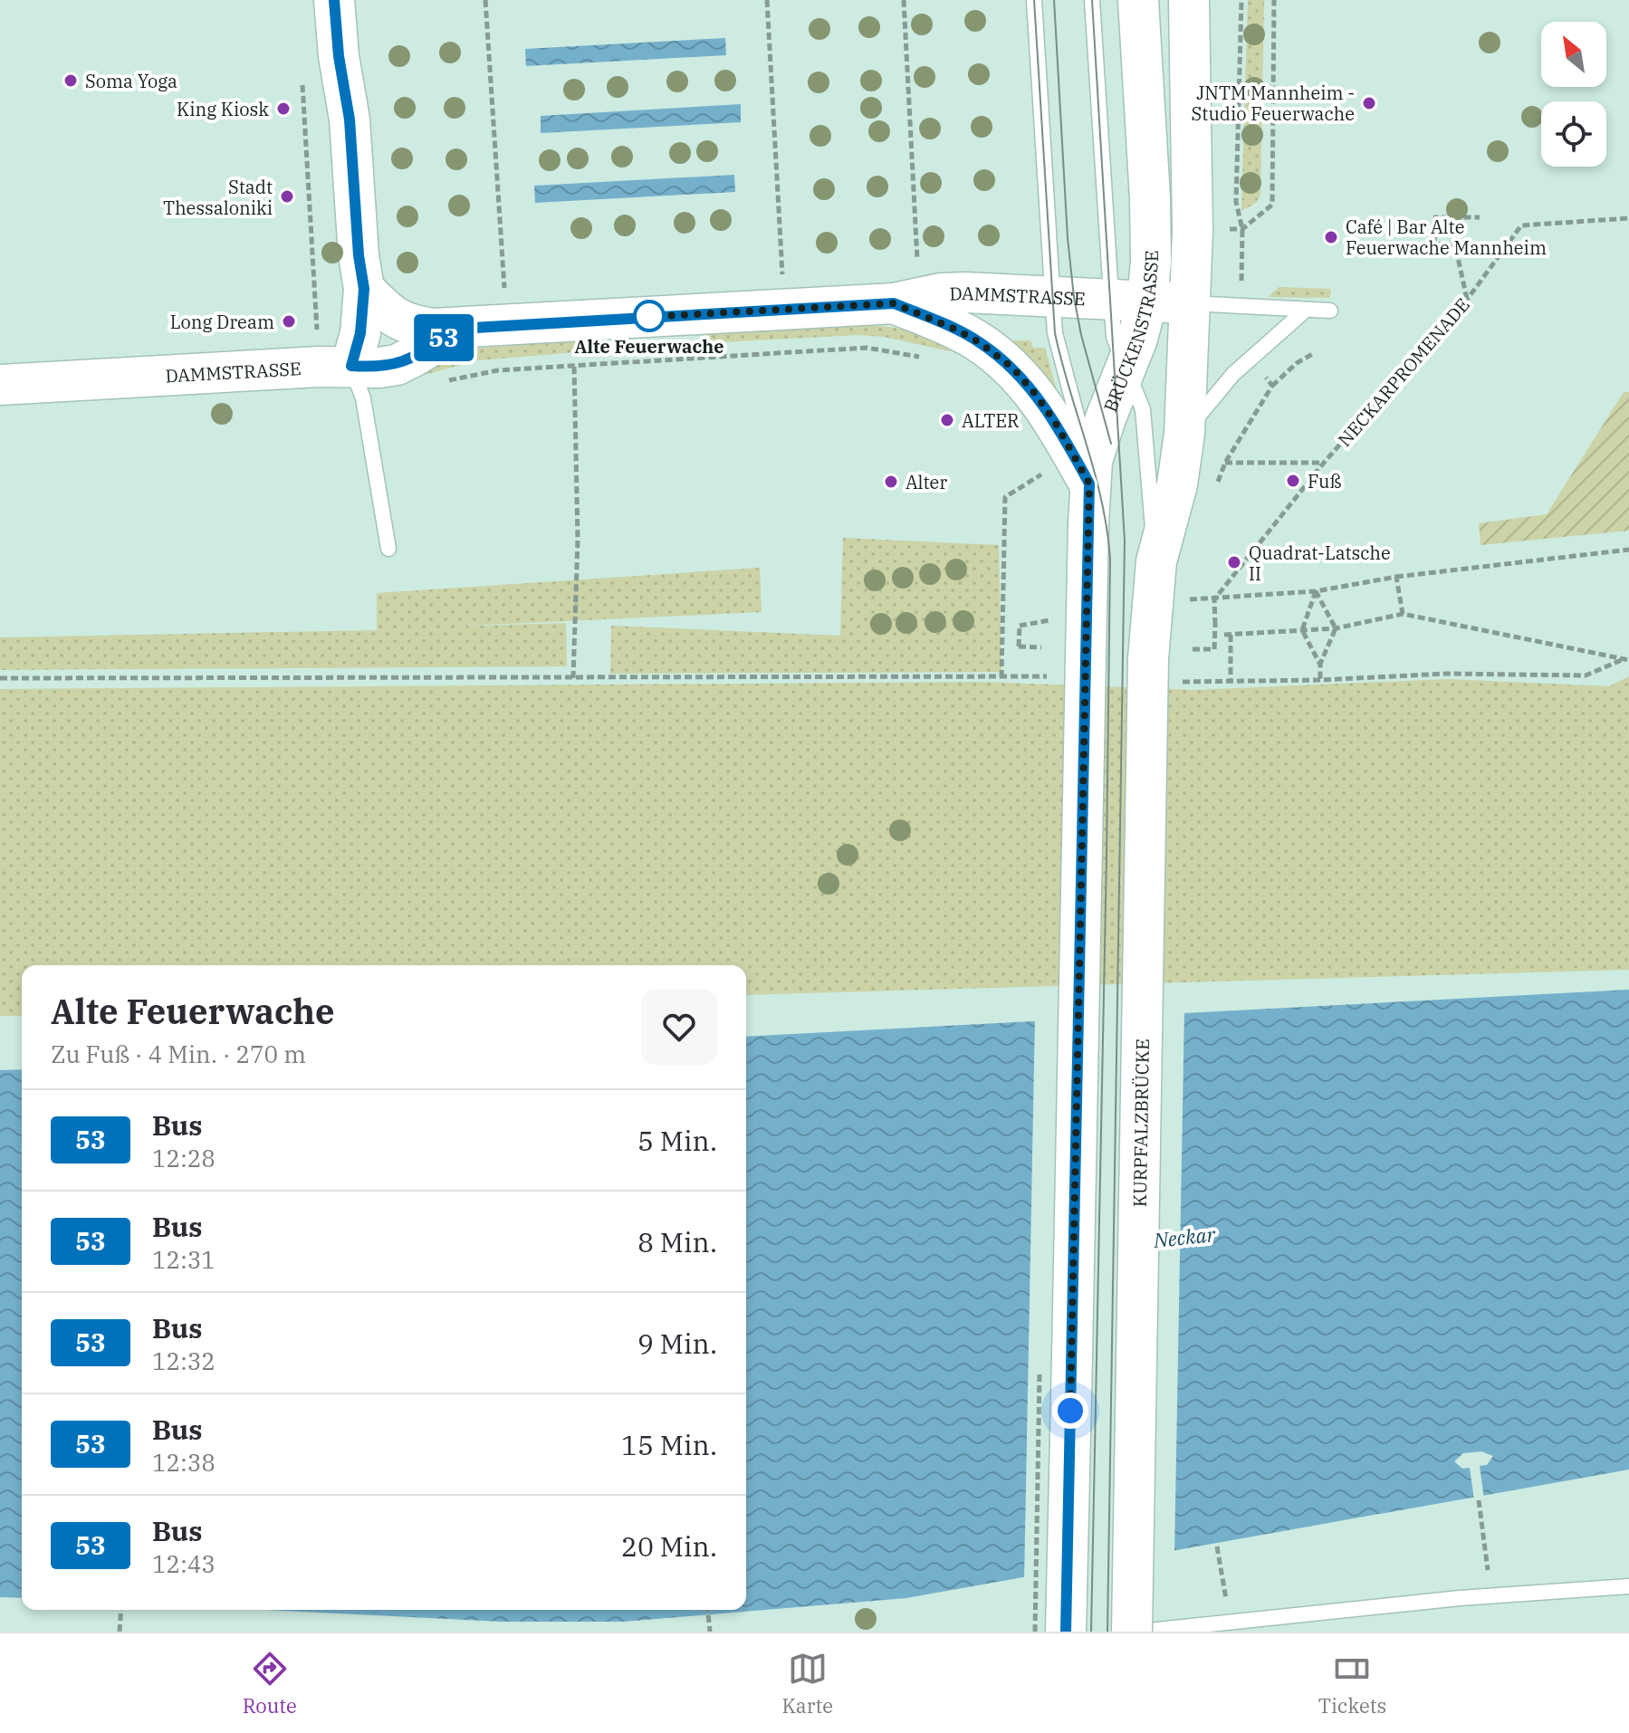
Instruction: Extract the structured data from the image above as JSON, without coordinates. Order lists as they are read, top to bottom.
{
  "streets": {
    "main road": ["DAMMSTRASSE", "BRÜCKENSTRASSE", "KURPFALZBRÜCKE"],
    "path": ["NECKARPROMENADE"]
  },
  "crossings": [
    ["DAMMSTRASSE", "BRÜCKENSTRASSE"]
  ],
  "water": ["Neckar"],
  "places": [
    "Soma Yoga",
    "JNTM Mannheim - Studio Feuerwache",
    "King Kiosk",
    "Stadt Thessaloniki",
    "Café | Bar Alte Feuerwache Mannheim",
    "Alte Feuerwache",
    "Long Dream",
    "ALTER",
    "Fuß",
    "Alter",
    "Quadrat-Latsche II"
  ],
  "lines": ["bus line 53"],
  "north": "top left",
  "page": {
    "on_map": "53",
    "heading": ["Alte Feuerwache", "Zu Fuß · 4 Min. · 270 m"],
    "list": [
      {
        "mark": "53",
        "name": "Bus",
        "note": "12:28",
        "value": "5 Min."
      },
      {
        "mark": "53",
        "name": "Bus",
        "note": "12:31",
        "value": "8 Min."
      },
      {
        "mark": "53",
        "name": "Bus",
        "note": "12:32",
        "value": "9 Min."
      },
      {
        "mark": "53",
        "name": "Bus",
        "note": "12:38",
        "value": "15 Min."
      },
      {
        "mark": "53",
        "name": "Bus",
        "note": "12:43",
        "value": "20 Min."
      }
    ],
    "tabs": ["Route", "Karte", "Tickets"]
  }
}
